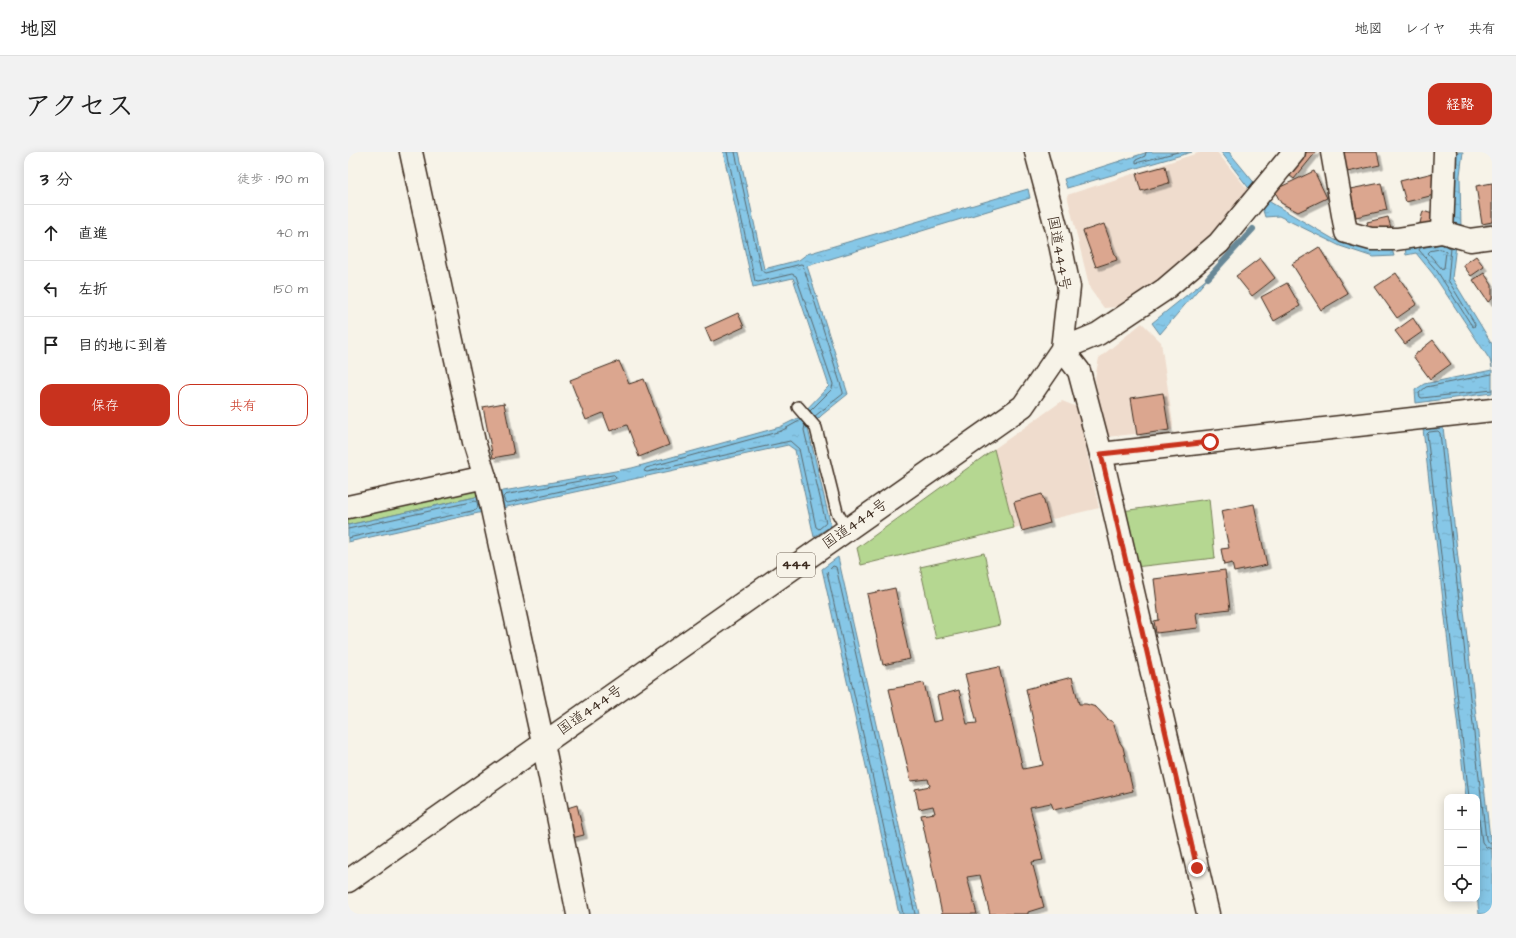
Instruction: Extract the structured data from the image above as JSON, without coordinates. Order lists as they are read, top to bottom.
{
  "streets": {
    "main road": ["国道444号", "444"]
  },
  "page": {
    "header": "地図",
    "nav": ["地図", "レイヤ", "共有"],
    "title": "アクセス",
    "buttons": [
      "経路",
      ["保存", "共有"]
    ],
    "heading": ["3 分", "徒歩 · 190 m"],
    "list": [
      ["直進", "40 m"],
      ["左折", "150 m"],
      "目的地に到着"
    ],
    "map_buttons": ["+", "−"]
  }
}
